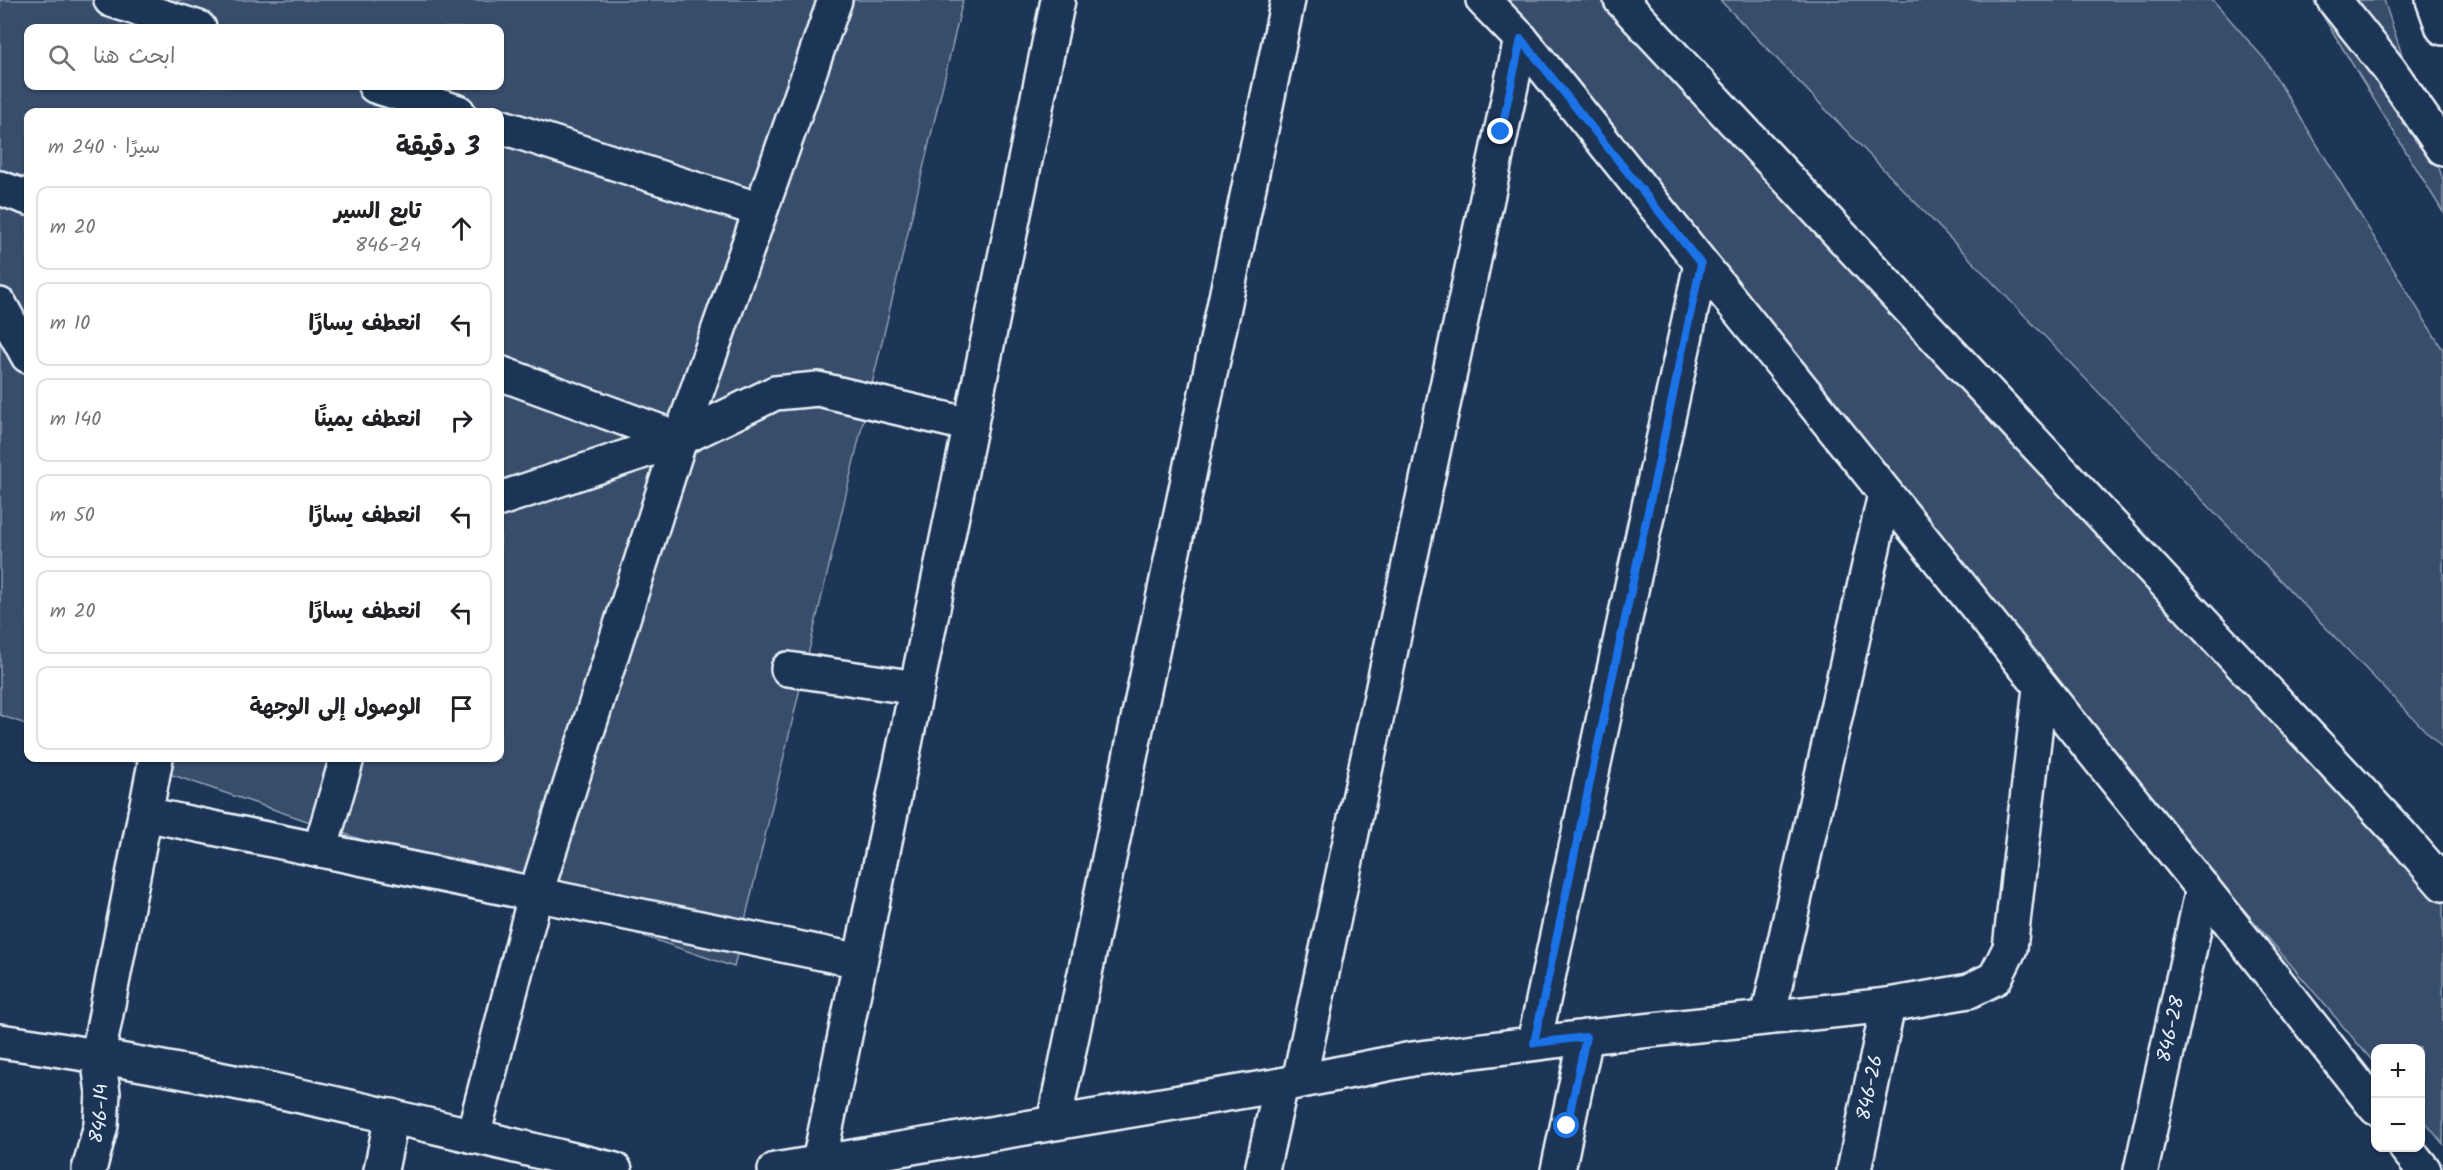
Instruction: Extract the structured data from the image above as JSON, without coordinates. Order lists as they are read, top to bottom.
{
  "streets": {
    "main road": ["846-28", "846-26", "846-14"]
  },
  "page": {
    "search": "ابحث هنا",
    "heading": ["3 دقيقة", "سيرًا · 240 m"],
    "list": [
      ["تابع السير", "846-24", "20 m"],
      ["انعطف يسارًا", "10 m"],
      ["انعطف يمينًا", "140 m"],
      ["انعطف يسارًا", "50 m"],
      ["انعطف يسارًا", "20 m"],
      "الوصول إلى الوجهة"
    ],
    "map_buttons": ["+", "−"]
  }
}
